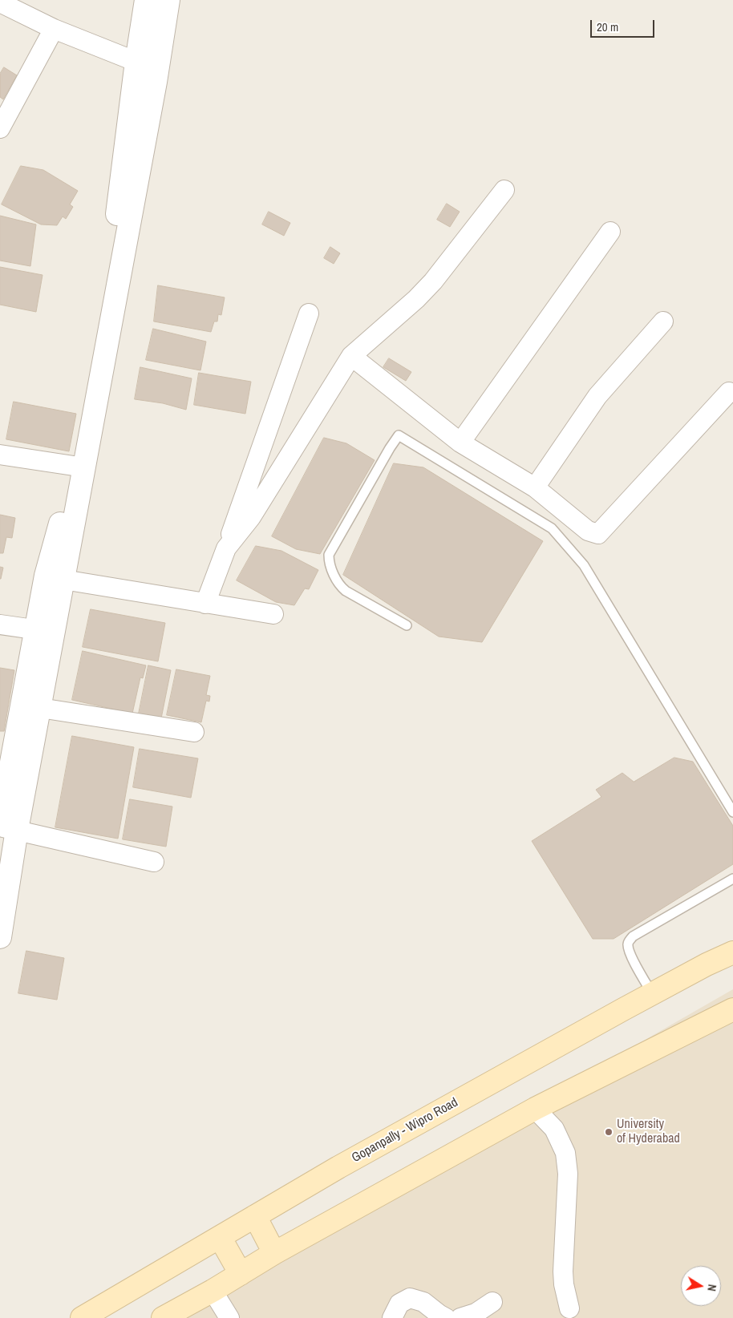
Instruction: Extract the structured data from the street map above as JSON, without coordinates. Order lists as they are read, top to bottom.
{
  "streets": {
    "main road": ["Gopanpally - Wipro Road"]
  },
  "places": ["University of Hyderabad"],
  "scale_bar": "20 m",
  "north": "right"
}
